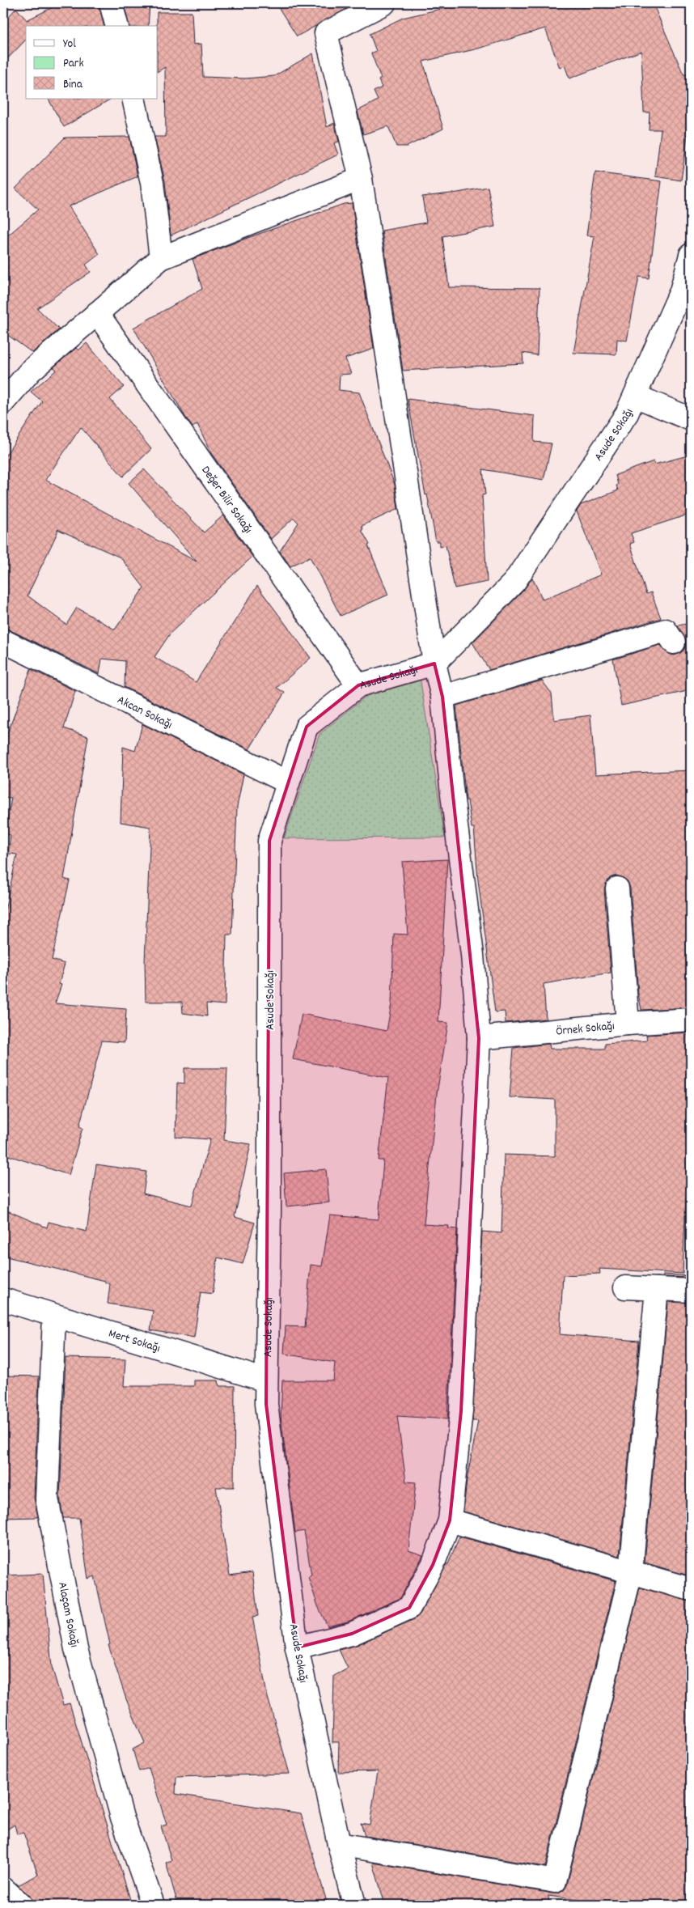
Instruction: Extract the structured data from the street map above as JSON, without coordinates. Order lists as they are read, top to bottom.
{
  "streets": {
    "street": [
      "Asude Sokağı",
      "Değer Bilir Sokağı",
      "Akcan Sokağı",
      "Örnek Sokağı",
      "Mert Sokağı",
      "Alaçam Sokağı"
    ]
  },
  "crossings": [
    ["Asude Sokağı", "Değer Bilir Sokağı"],
    ["Asude Sokağı", "Akcan Sokağı"],
    ["Asude Sokağı", "Mert Sokağı"],
    ["Mert Sokağı", "Alaçam Sokağı"]
  ],
  "legend": ["Yol", "Park", "Bina"]
}
